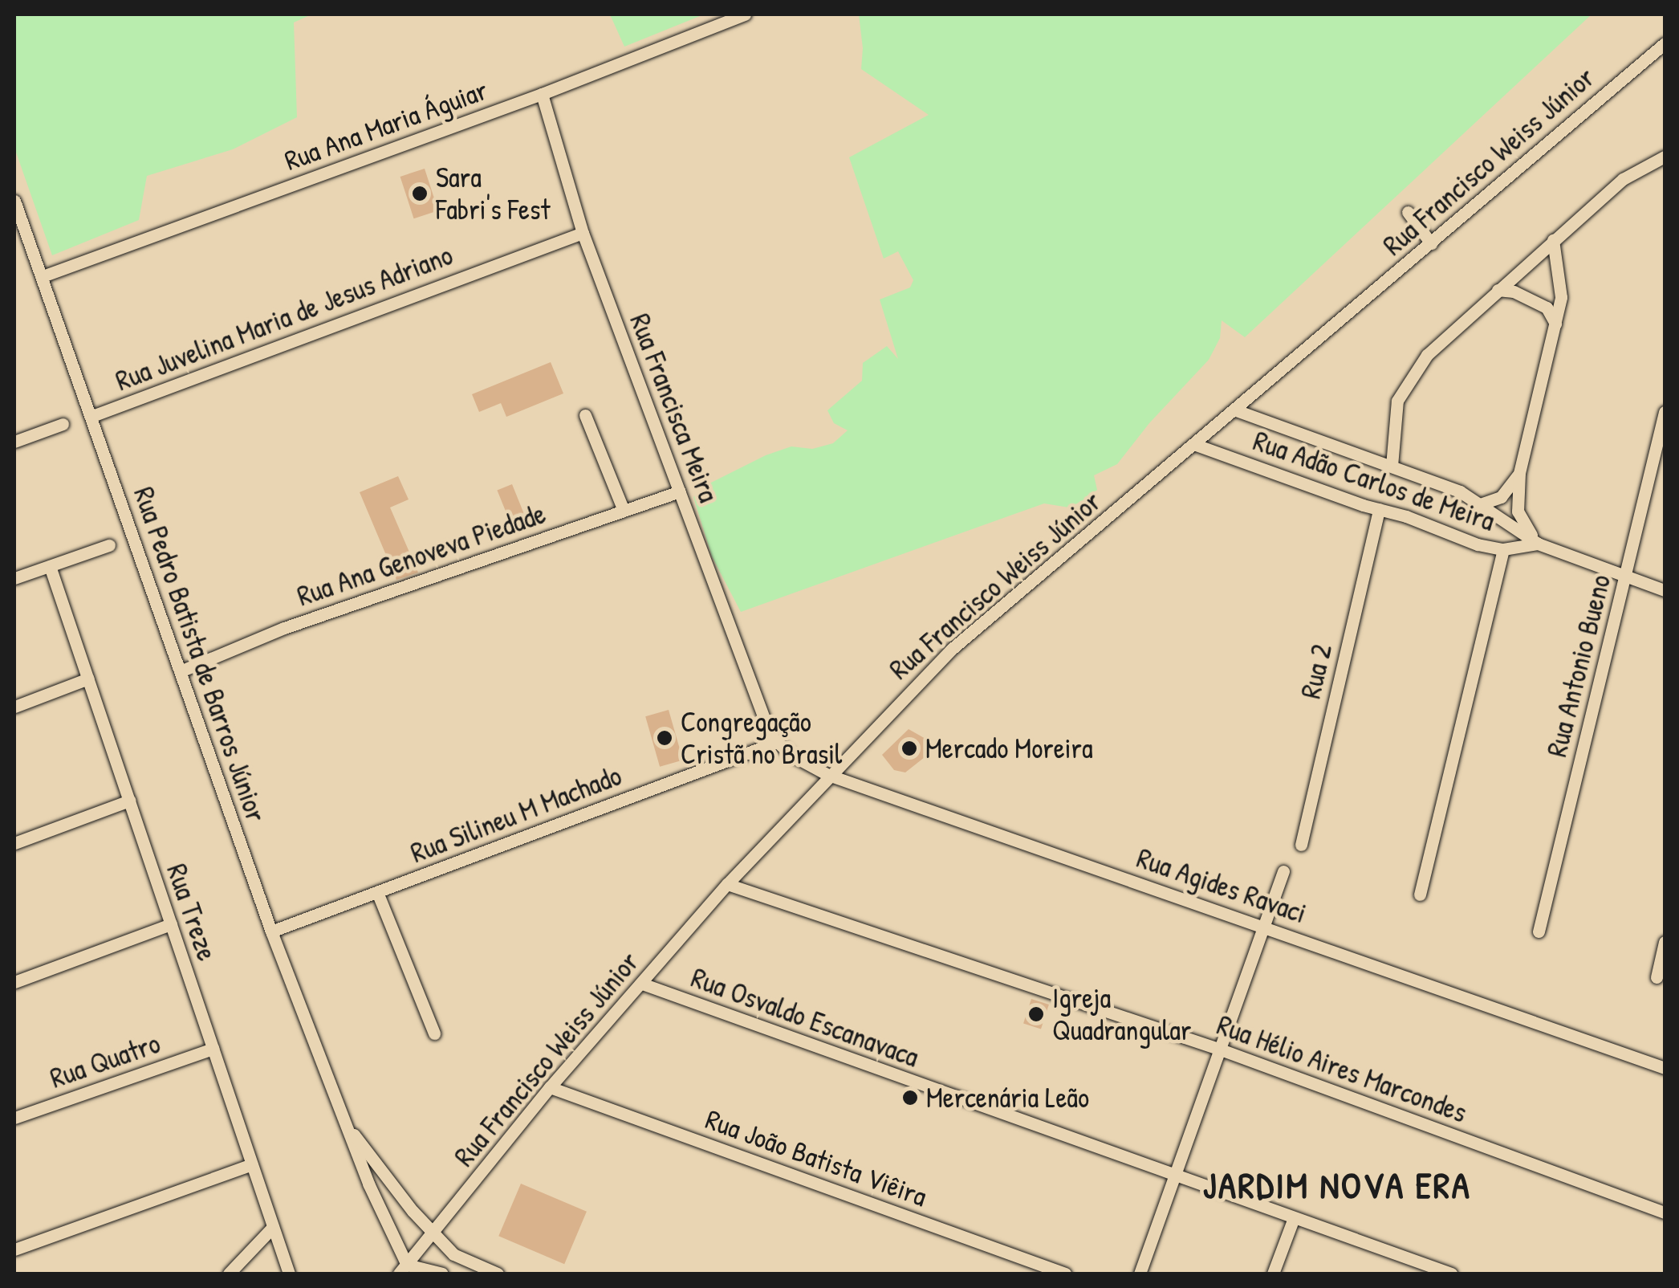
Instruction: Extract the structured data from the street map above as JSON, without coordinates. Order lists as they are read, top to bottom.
{
  "streets": {
    "street": [
      "Rua Ana Maria Águiar",
      "Rua Francisco Weiss Júnior",
      "Rua Juvelina Maria de Jesus Adriano",
      "Rua Francisca Meira",
      "Rua Adão Carlos de Meira",
      "Rua Ana Genoveva Piedade",
      "Rua Pedro Batista de Barros Júnior",
      "Rua Antonio Bueno",
      "Rua 2",
      "Rua Silineu M Machado",
      "Rua Agides Ravaci",
      "Rua Treze",
      "Rua Osvaldo Escanavaca",
      "Rua Quatro",
      "Rua Hélio Aires Marcondes",
      "Rua João Batista Viêira"
    ]
  },
  "crossings": [
    ["Rua Ana Maria Águiar", "Rua Francisca Meira"],
    ["Rua Ana Maria Águiar", "Rua Pedro Batista de Barros Júnior"],
    ["Rua Francisco Weiss Júnior", "Rua Adão Carlos de Meira"],
    ["Rua Francisco Weiss Júnior", "Rua Pedro Batista de Barros Júnior"],
    ["Rua Francisco Weiss Júnior", "Rua Agides Ravaci"],
    ["Rua Francisco Weiss Júnior", "Rua Osvaldo Escanavaca"],
    ["Rua Francisco Weiss Júnior", "Rua Hélio Aires Marcondes"],
    ["Rua Francisco Weiss Júnior", "Rua João Batista Viêira"],
    ["Rua Juvelina Maria de Jesus Adriano", "Rua Francisca Meira"],
    ["Rua Juvelina Maria de Jesus Adriano", "Rua Pedro Batista de Barros Júnior"],
    ["Rua Francisca Meira", "Rua Ana Genoveva Piedade"],
    ["Rua Francisca Meira", "Rua Silineu M Machado"],
    ["Rua Francisca Meira", "Rua Agides Ravaci"],
    ["Rua Adão Carlos de Meira", "Rua Antonio Bueno"],
    ["Rua Adão Carlos de Meira", "Rua 2"],
    ["Rua Ana Genoveva Piedade", "Rua Pedro Batista de Barros Júnior"],
    ["Rua Pedro Batista de Barros Júnior", "Rua Silineu M Machado"],
    ["Rua Silineu M Machado", "Rua Agides Ravaci"],
    ["Rua Treze", "Rua Quatro"]
  ],
  "districts": ["JARDIM NOVA ERA"],
  "places": [
    "Sara Fabri's Fest",
    "Congregação Cristã no Brasil",
    "Mercado Moreira",
    "Igreja Quadrangular",
    "Mercenária Leão"
  ]
}
